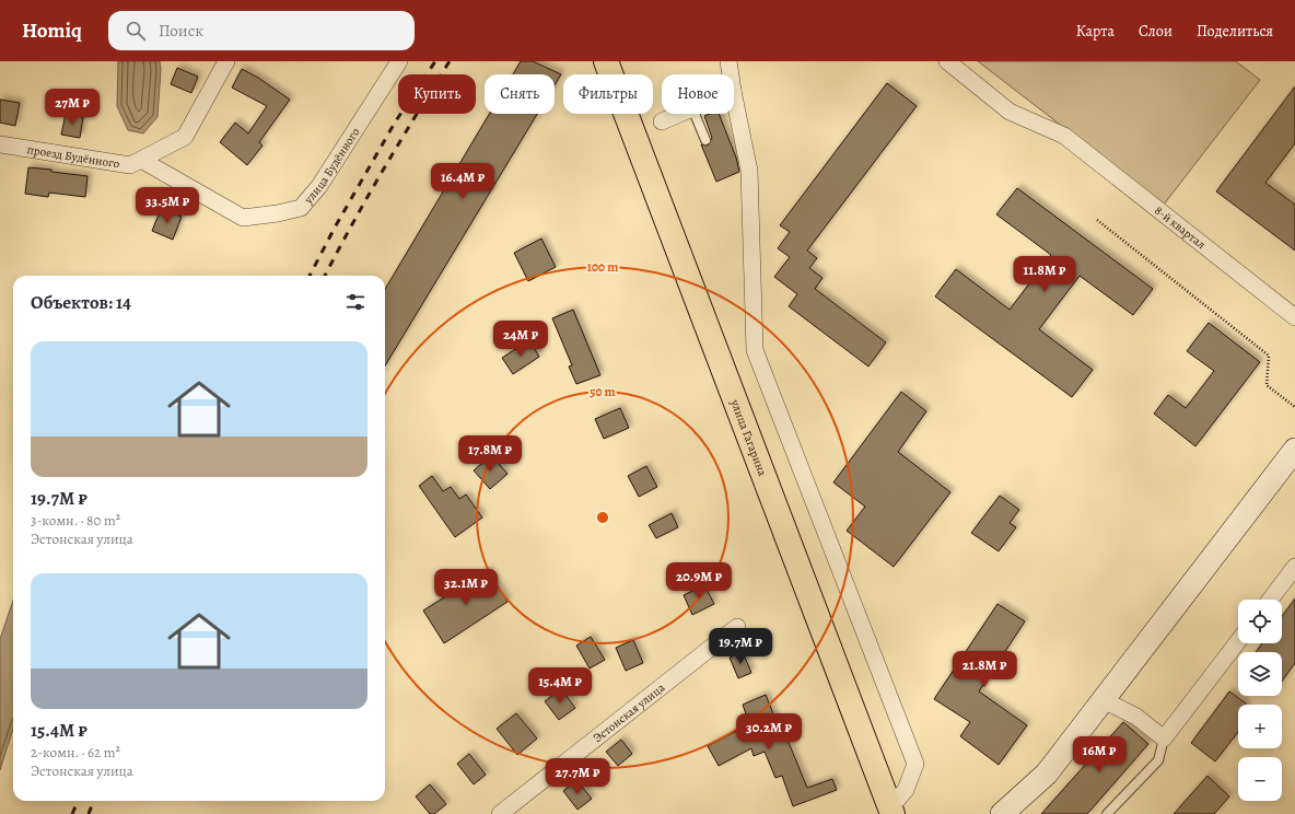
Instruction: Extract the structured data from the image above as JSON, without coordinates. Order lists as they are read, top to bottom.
{
  "streets": {
    "main road": ["улица Гагарина"],
    "street": [
      "проезд Будённого",
      "улица Будённого",
      "8-й квартал",
      "Эстонская улица"
    ]
  },
  "crossings": [
    ["проезд Будённого", "улица Будённого"]
  ],
  "page": {
    "header": "Homiq",
    "search": "Поиск",
    "nav": ["Карта", "Слои", "Поделиться"],
    "chip": [
      "Купить",
      "Снять",
      "Фильтры",
      "Новое"
    ],
    "price": [
      "27M ₽",
      "16.4M ₽",
      "33.5M ₽",
      "11.8M ₽",
      "24M ₽",
      "17.8M ₽",
      "20.9M ₽",
      "32.1M ₽",
      "19.7M ₽",
      "21.8M ₽",
      "15.4M ₽",
      "30.2M ₽",
      "16M ₽",
      "27.7M ₽"
    ],
    "heading": "Объектов: 14",
    "list": [
      {
        "name": "19.7M ₽",
        "note": "3-комн. · 80 m² · Эстонская улица"
      },
      {
        "name": "15.4M ₽",
        "note": "2-комн. · 62 m² · Эстонская улица"
      }
    ],
    "map_buttons": ["+", "−"]
  },
  "rings": ["100 m", "50 m"]
}
